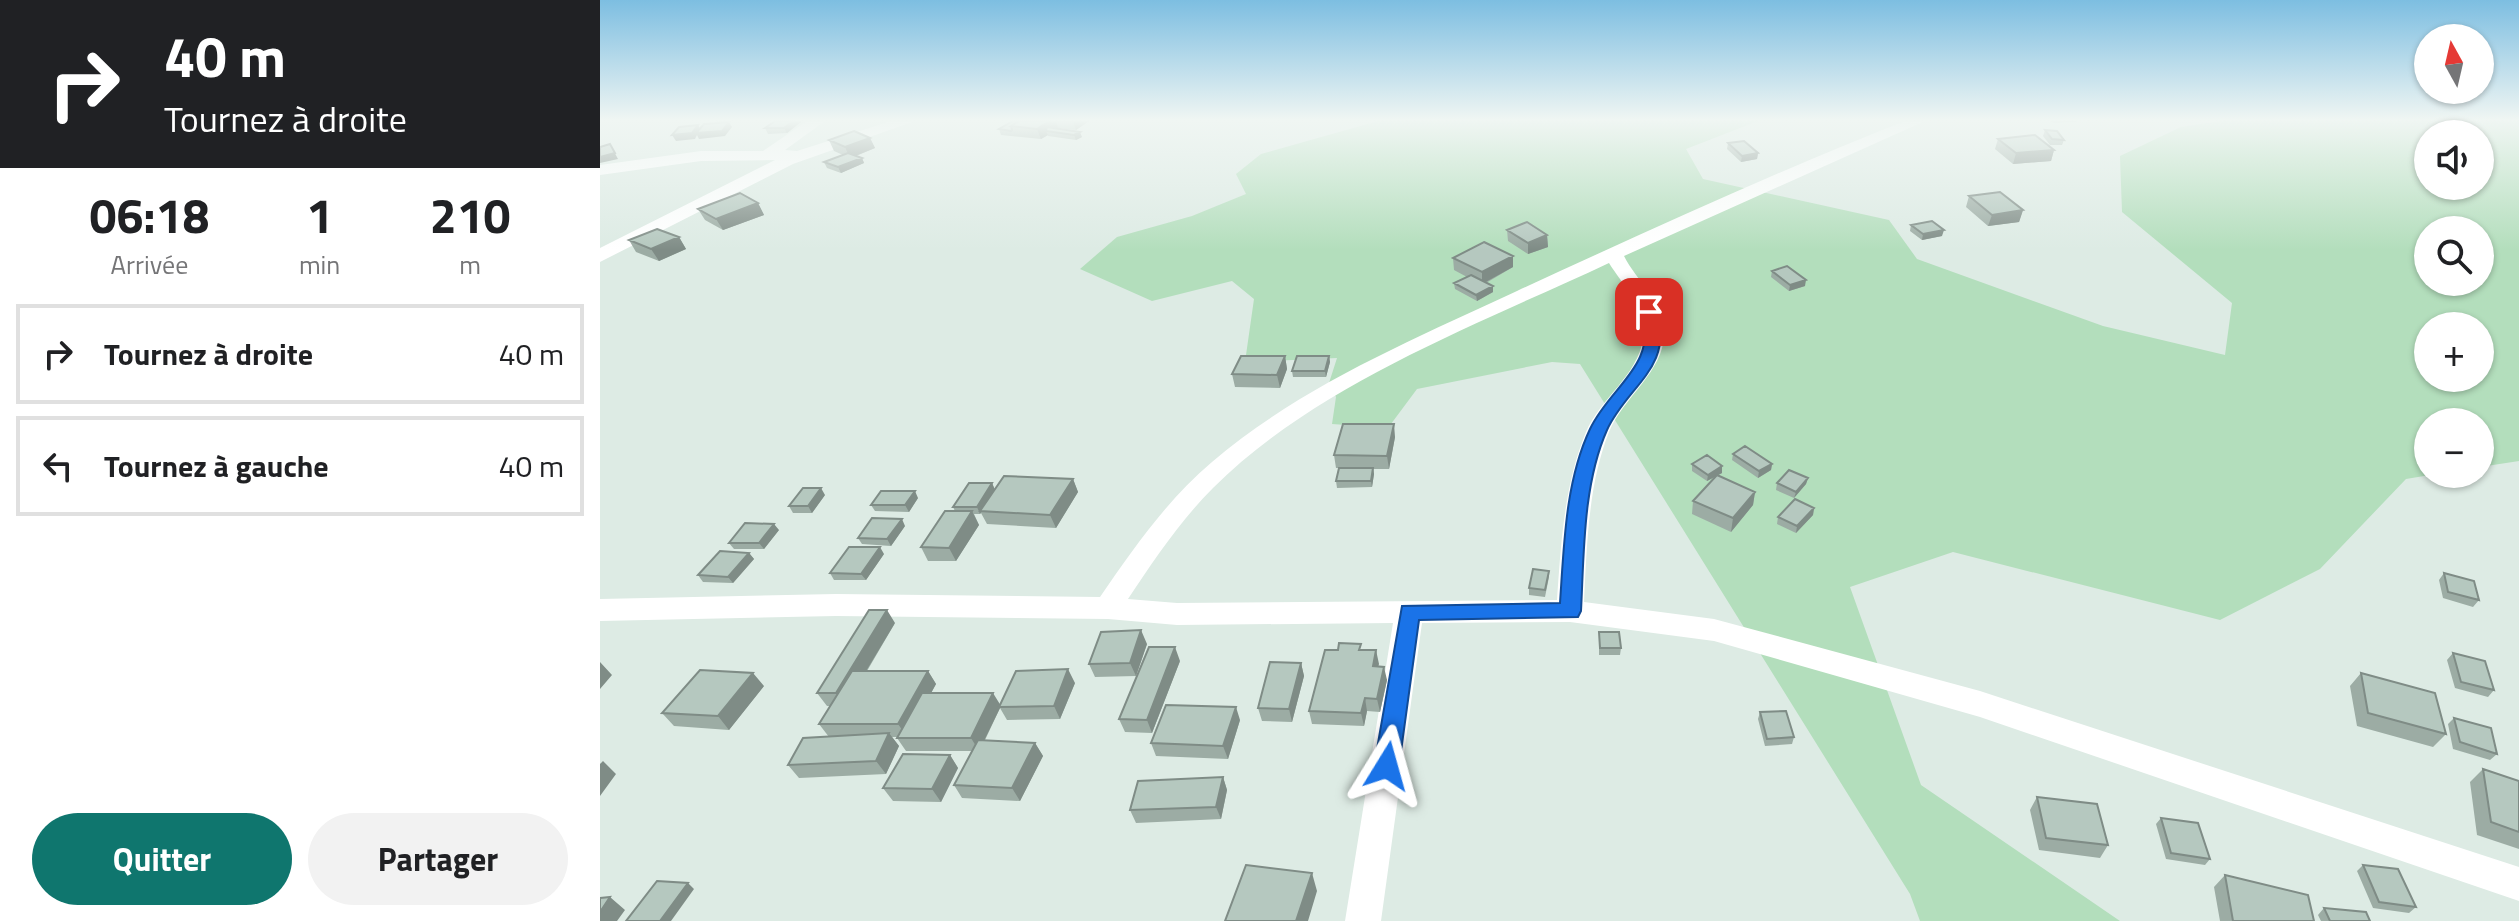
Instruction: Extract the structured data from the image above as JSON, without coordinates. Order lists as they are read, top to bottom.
{
  "north": "top",
  "page": {
    "turn": ["40 m", "Tournez à droite"],
    "map_buttons": ["+", "−"],
    "eta": [
      "06:18",
      "Arrivée",
      "1",
      "min",
      "210",
      "m"
    ],
    "list": [
      {
        "name": "Tournez à droite",
        "value": "40 m"
      },
      {
        "name": "Tournez à gauche",
        "value": "40 m"
      }
    ],
    "buttons": ["Quitter", "Partager"]
  }
}
